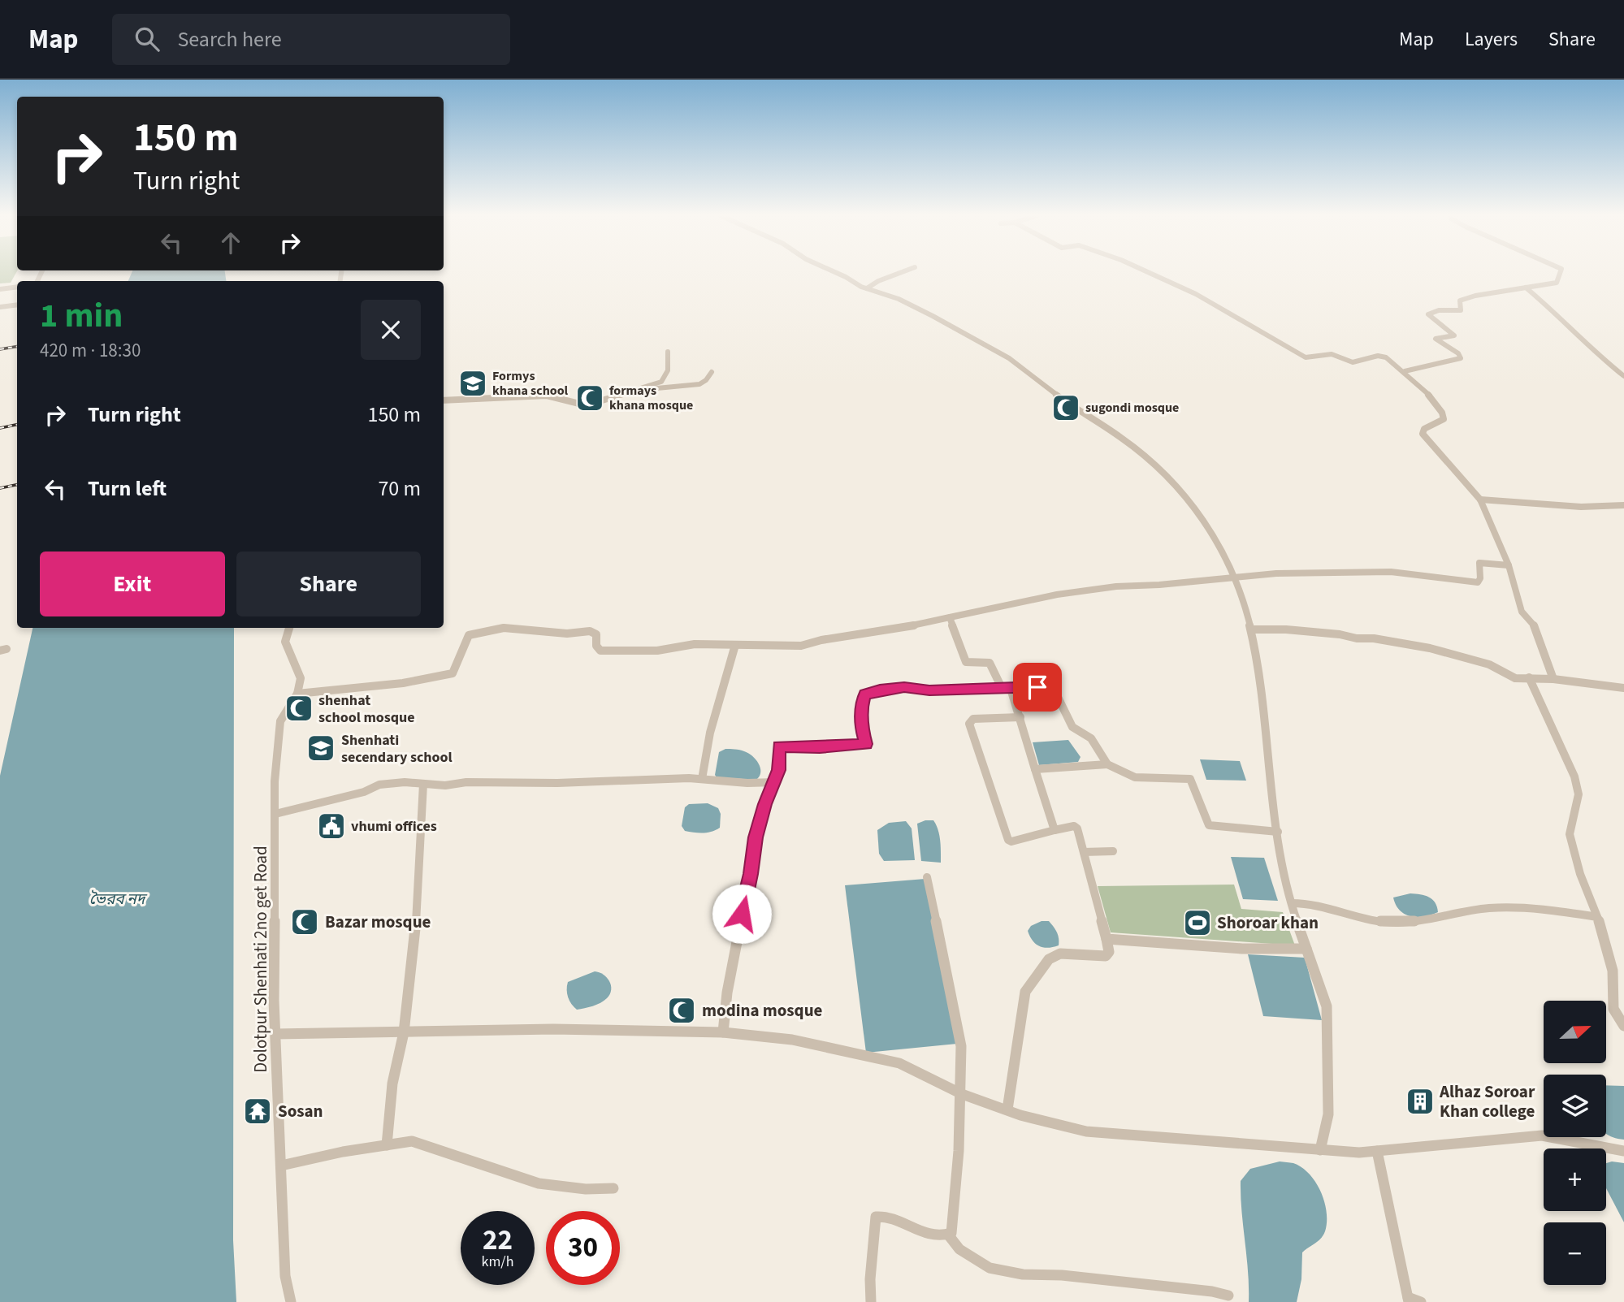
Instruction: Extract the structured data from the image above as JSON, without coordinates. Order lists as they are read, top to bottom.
{
  "streets": {
    "street": ["Dolotpur Shenhati 2no get Road"]
  },
  "water": ["ভৈরব নদ"],
  "places": {
    "school or university": ["Formys khana school", "Shenhati secendary school"],
    "mosque": [
      "formays khana mosque",
      "sugondi mosque",
      "shenhat school mosque",
      "Bazar mosque",
      "modina mosque"
    ],
    "public building": ["vhumi offices"],
    "sports": ["Shoroar khan"],
    "building": ["Alhaz Soroar Khan college"],
    "temple": ["Sosan"]
  },
  "north": "right",
  "page": {
    "header": "Map",
    "search": "Search here",
    "nav": ["Map", "Layers", "Share"],
    "turn": ["150 m", "Turn right"],
    "heading": ["1 min", "420 m · 18:30"],
    "list": [
      {
        "name": "Turn right",
        "value": "150 m"
      },
      {
        "name": "Turn left",
        "value": "70 m"
      }
    ],
    "buttons": ["Exit", "Share"],
    "map_buttons": ["+", "−"],
    "speed": "22 km/h",
    "limit": "30"
  }
}
